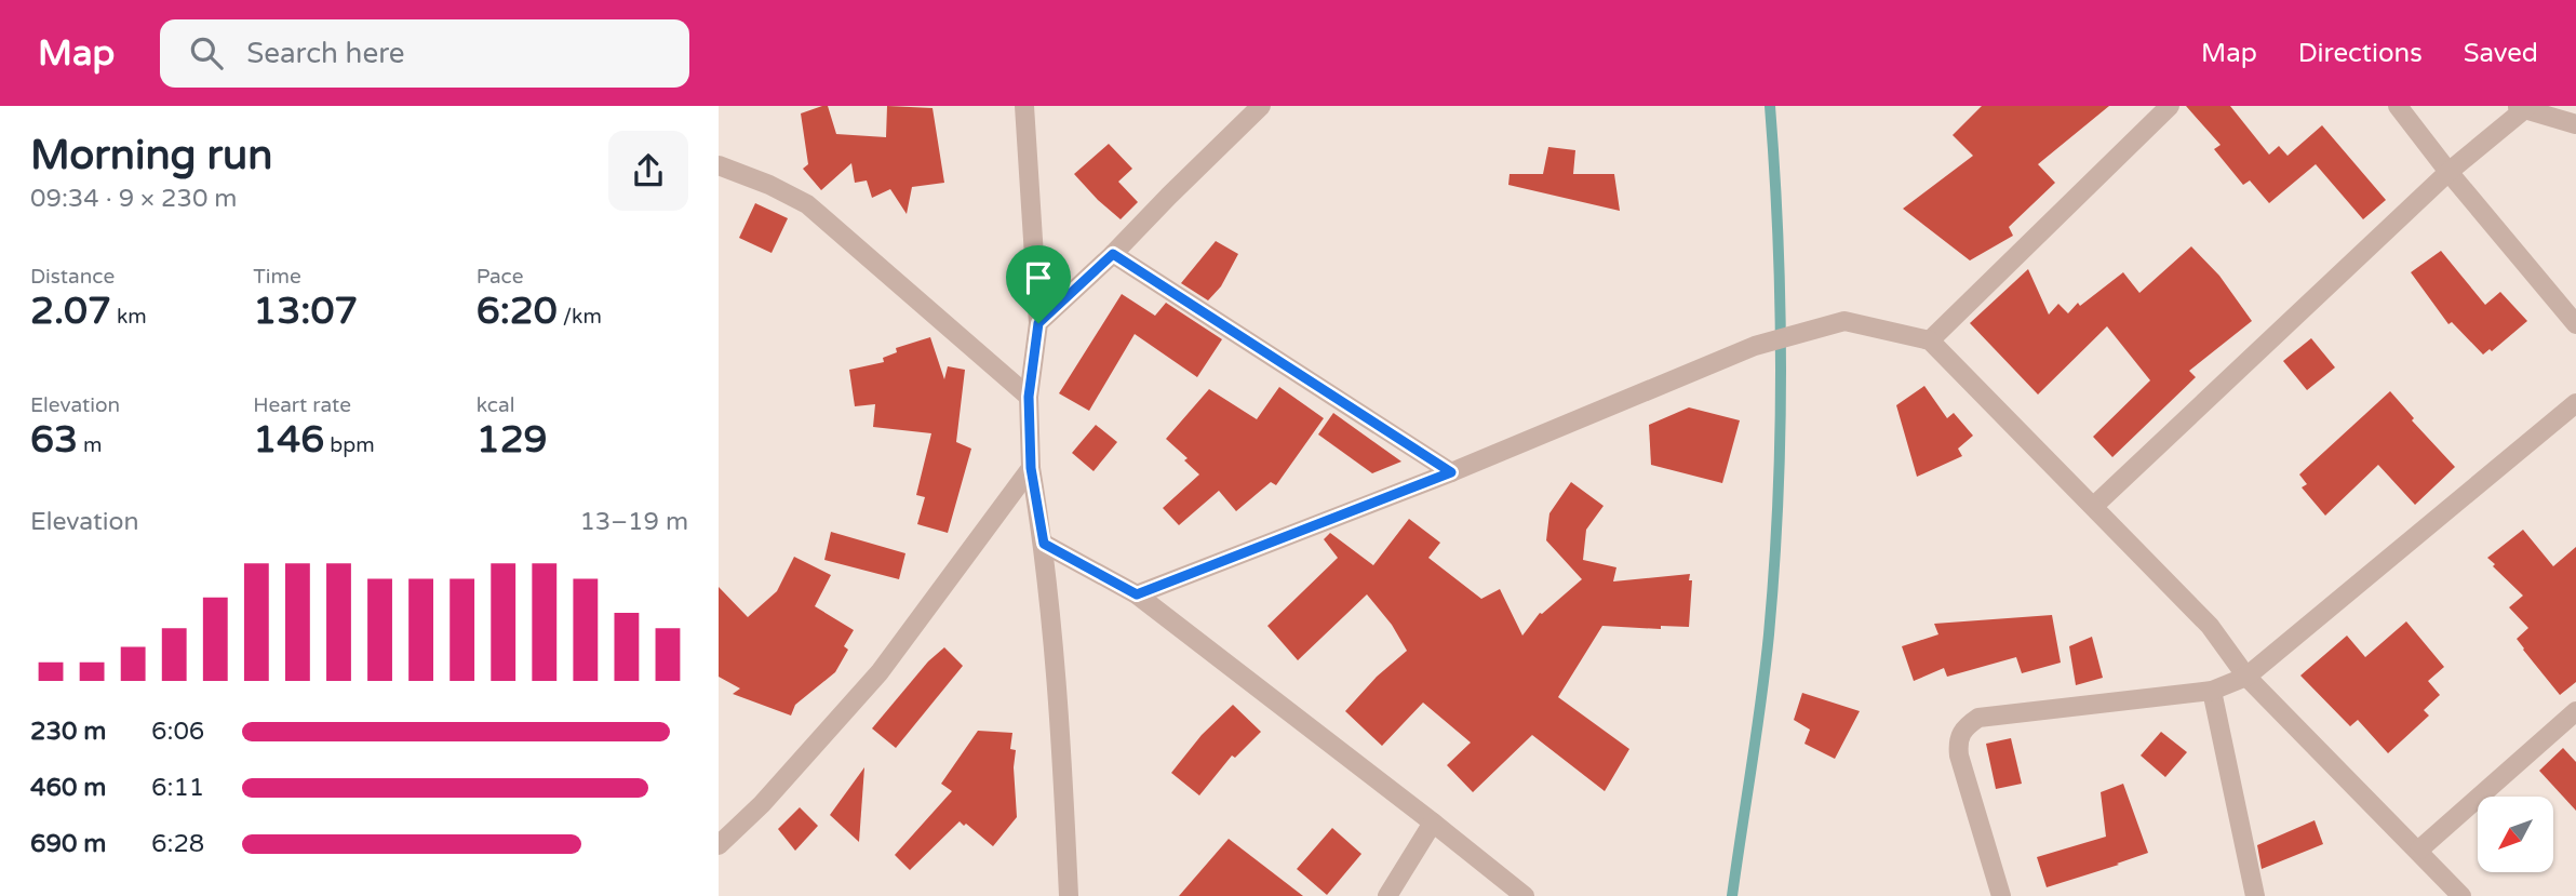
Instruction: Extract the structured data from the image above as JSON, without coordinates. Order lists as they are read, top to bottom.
{
  "north": "bottom left",
  "page": {
    "header": "Map",
    "search": "Search here",
    "nav": ["Map", "Directions", "Saved"],
    "heading": ["Morning run", "09:34 · 9 × 230 m"],
    "stats": [
      ["Distance", "2.07 km"],
      ["Time", "13:07"],
      ["Pace", "6:20 /km"],
      ["Elevation", "63 m"],
      ["Heart rate", "146 bpm"],
      ["kcal", "129"]
    ],
    "chart": ["Elevation", "13–19 m"],
    "list": [
      {
        "name": "230 m",
        "note": "6:06"
      },
      {
        "name": "460 m",
        "note": "6:11"
      },
      {
        "name": "690 m",
        "note": "6:28"
      }
    ]
  }
}
